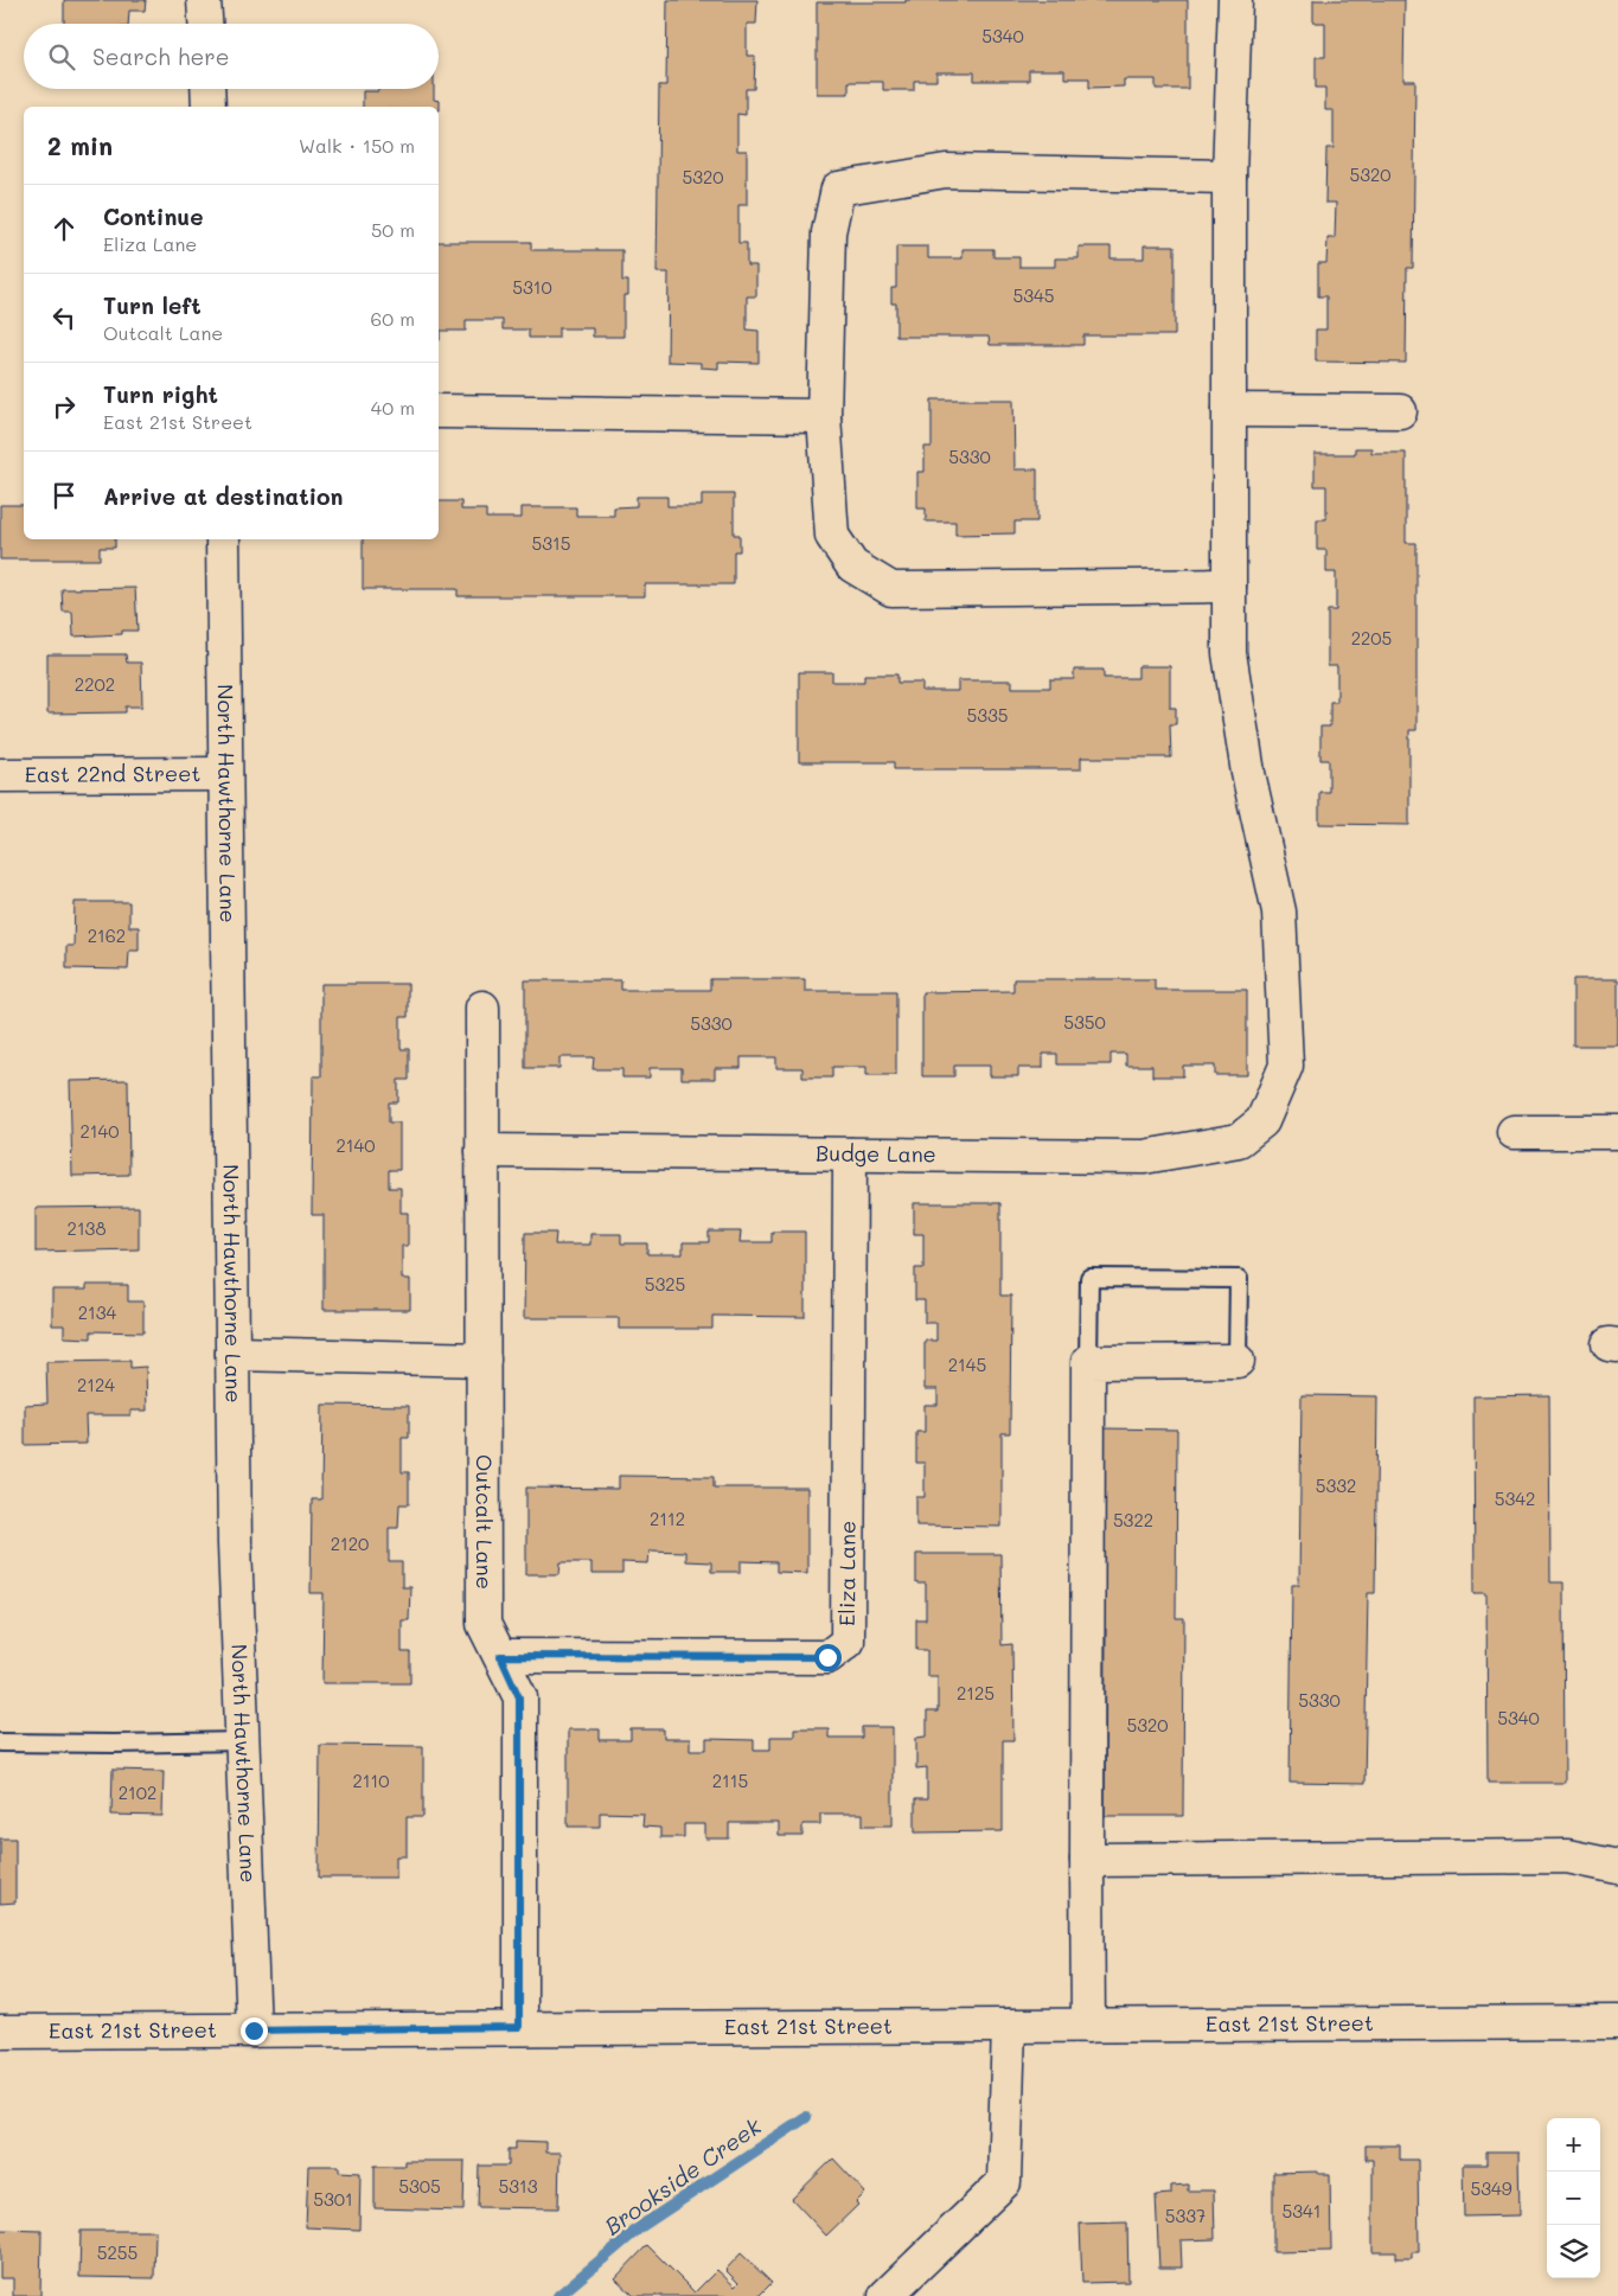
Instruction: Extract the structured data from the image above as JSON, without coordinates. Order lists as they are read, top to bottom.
{
  "streets": {
    "street": [
      "East 22nd Street",
      "North Hawthorne Lane",
      "Budge Lane",
      "Outcalt Lane",
      "Eliza Lane",
      "East 21st Street"
    ]
  },
  "crossings": [
    ["East 22nd Street", "North Hawthorne Lane"],
    ["North Hawthorne Lane", "East 21st Street"],
    ["Budge Lane", "Outcalt Lane"],
    ["Budge Lane", "Eliza Lane"],
    ["Outcalt Lane", "Eliza Lane"],
    ["Outcalt Lane", "East 21st Street"]
  ],
  "water": ["Brookside Creek"],
  "house_numbers": [
    "5340",
    "5320",
    "5320",
    "5310",
    "5345",
    "5330",
    "5315",
    "2205",
    "2202",
    "5335",
    "2162",
    "5350",
    "5330",
    "2140",
    "2140",
    "2138",
    "5325",
    "2134",
    "2145",
    "2124",
    "5332",
    "5342",
    "2112",
    "5322",
    "2120",
    "2125",
    "5330",
    "5340",
    "5320",
    "2110",
    "2115",
    "2102",
    "5305",
    "5313",
    "5349",
    "5301",
    "5341",
    "5337",
    "5255"
  ],
  "page": {
    "search": "Search here",
    "heading": ["2 min", "Walk · 150 m"],
    "list": [
      ["Continue", "Eliza Lane", "50 m"],
      ["Turn left", "Outcalt Lane", "60 m"],
      ["Turn right", "East 21st Street", "40 m"],
      "Arrive at destination"
    ],
    "map_buttons": ["+", "−"]
  }
}
